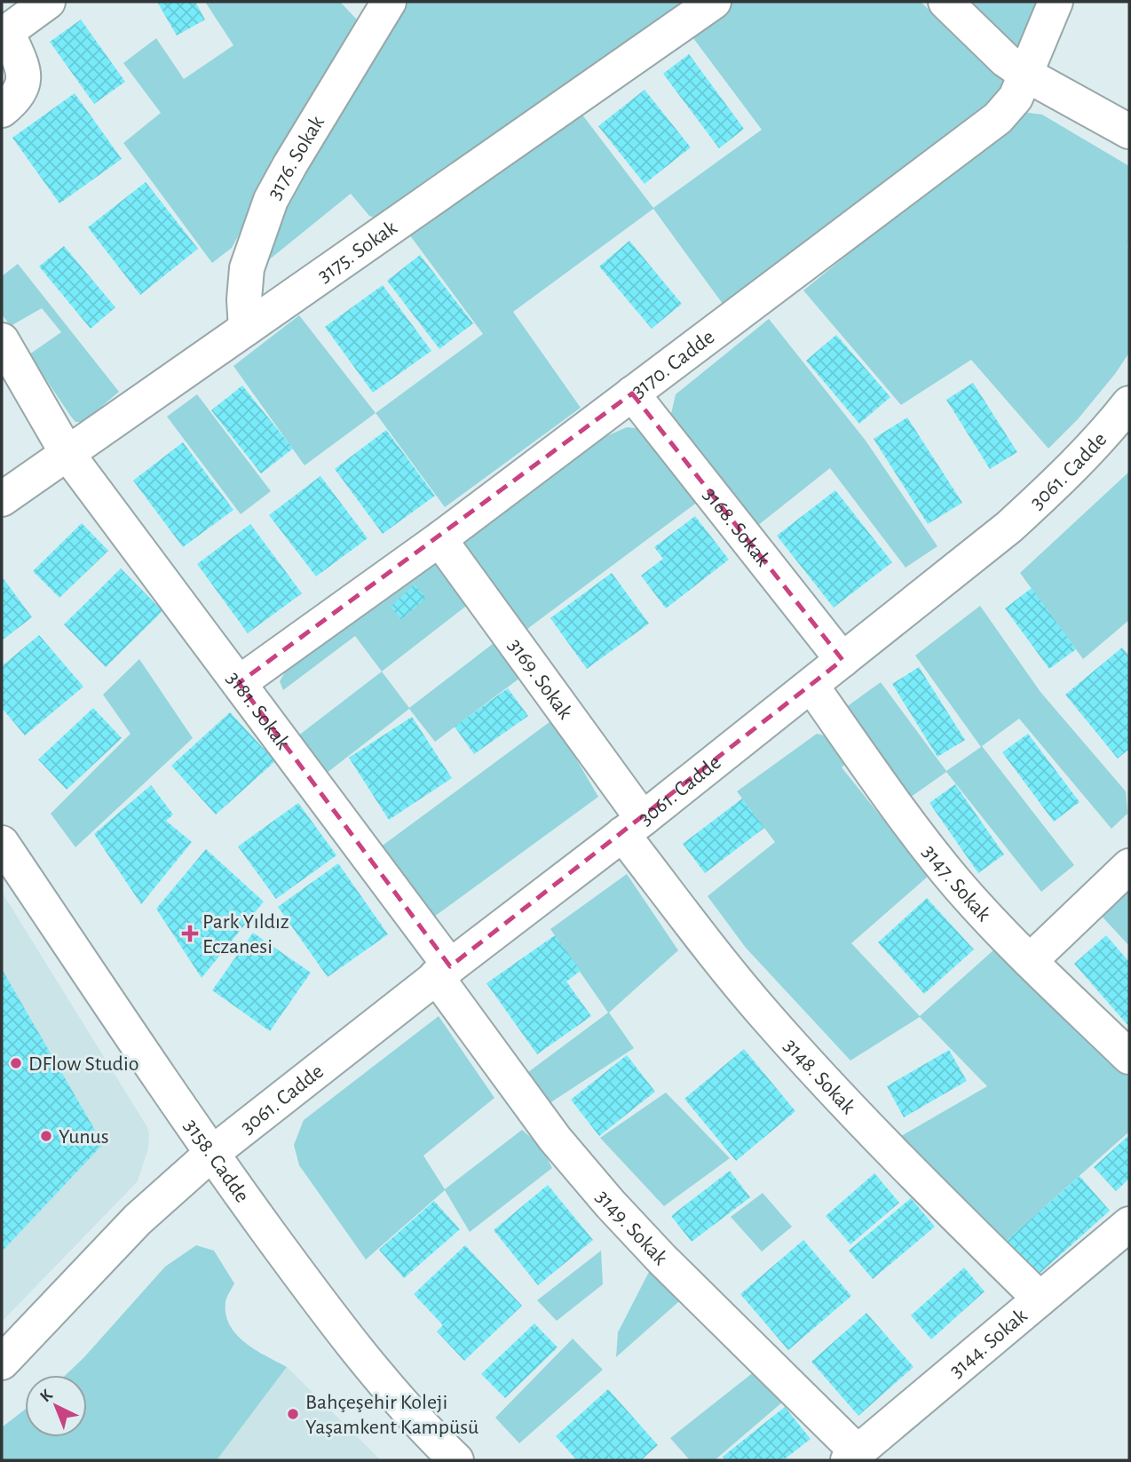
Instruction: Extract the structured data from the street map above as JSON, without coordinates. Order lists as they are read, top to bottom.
{
  "streets": {
    "street": [
      "3176. Sokak",
      "3175. Sokak",
      "3170. Cadde",
      "3061. Cadde",
      "3168. Sokak",
      "3169. Sokak",
      "3181. Sokak",
      "3147. Sokak",
      "3148. Sokak",
      "3158. Cadde",
      "3149. Sokak",
      "3144. Sokak"
    ]
  },
  "crossings": [
    ["3176. Sokak", "3175. Sokak"],
    ["3175. Sokak", "3181. Sokak"],
    ["3170. Cadde", "3168. Sokak"],
    ["3170. Cadde", "3169. Sokak"],
    ["3170. Cadde", "3181. Sokak"],
    ["3061. Cadde", "3168. Sokak"],
    ["3061. Cadde", "3169. Sokak"],
    ["3061. Cadde", "3181. Sokak"],
    ["3061. Cadde", "3147. Sokak"],
    ["3061. Cadde", "3148. Sokak"],
    ["3061. Cadde", "3158. Cadde"],
    ["3061. Cadde", "3149. Sokak"],
    ["3169. Sokak", "3148. Sokak"],
    ["3181. Sokak", "3149. Sokak"],
    ["3148. Sokak", "3144. Sokak"],
    ["3149. Sokak", "3144. Sokak"]
  ],
  "places": {
    "health": ["Park Yıldız Eczanesi"],
    "other": ["DFlow Studio", "Yunus", "Bahçeşehir Koleji Yaşamkent Kampüsü"]
  },
  "north": "top left"
}
